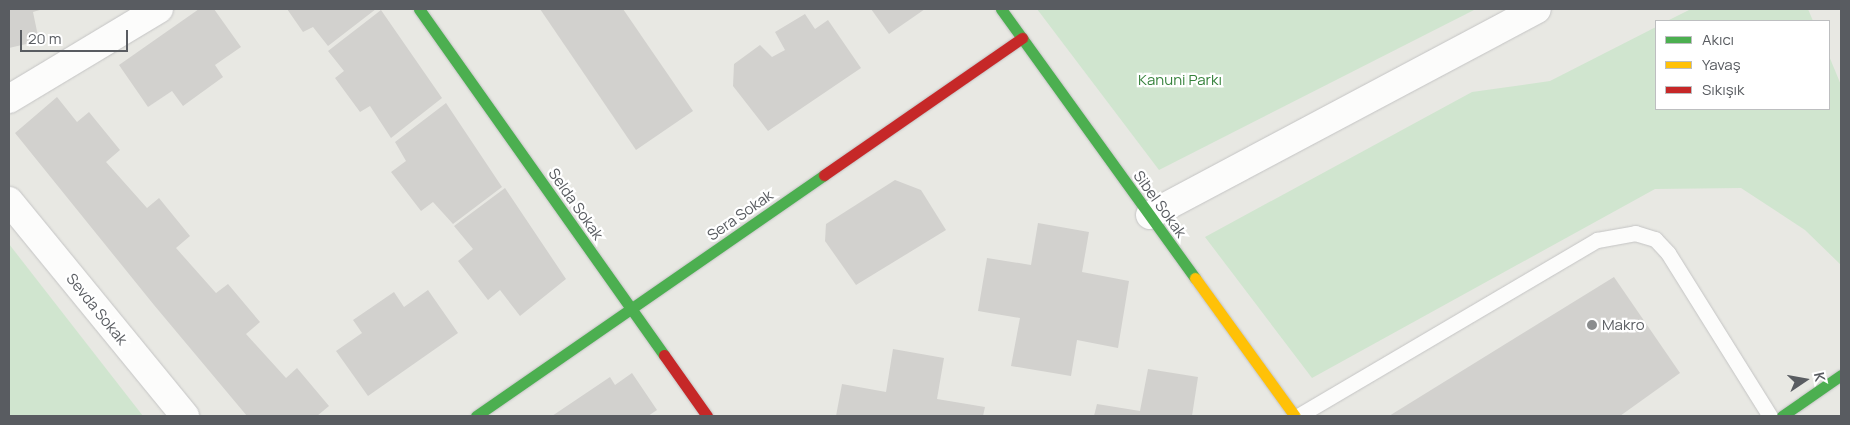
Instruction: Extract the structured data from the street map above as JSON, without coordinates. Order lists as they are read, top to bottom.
{
  "streets": {
    "street": [
      "Selda Sokak",
      "Sibel Sokak",
      "Sera Sokak",
      "Sevda Sokak"
    ]
  },
  "crossings": [
    ["Selda Sokak", "Sera Sokak"],
    ["Sibel Sokak", "Sera Sokak"]
  ],
  "parks": ["Kanuni Parkı"],
  "places": ["Makro"],
  "legend": ["Akıcı", "Yavaş", "Sıkışık"],
  "scale_bar": "20 m",
  "north": "right"
}
